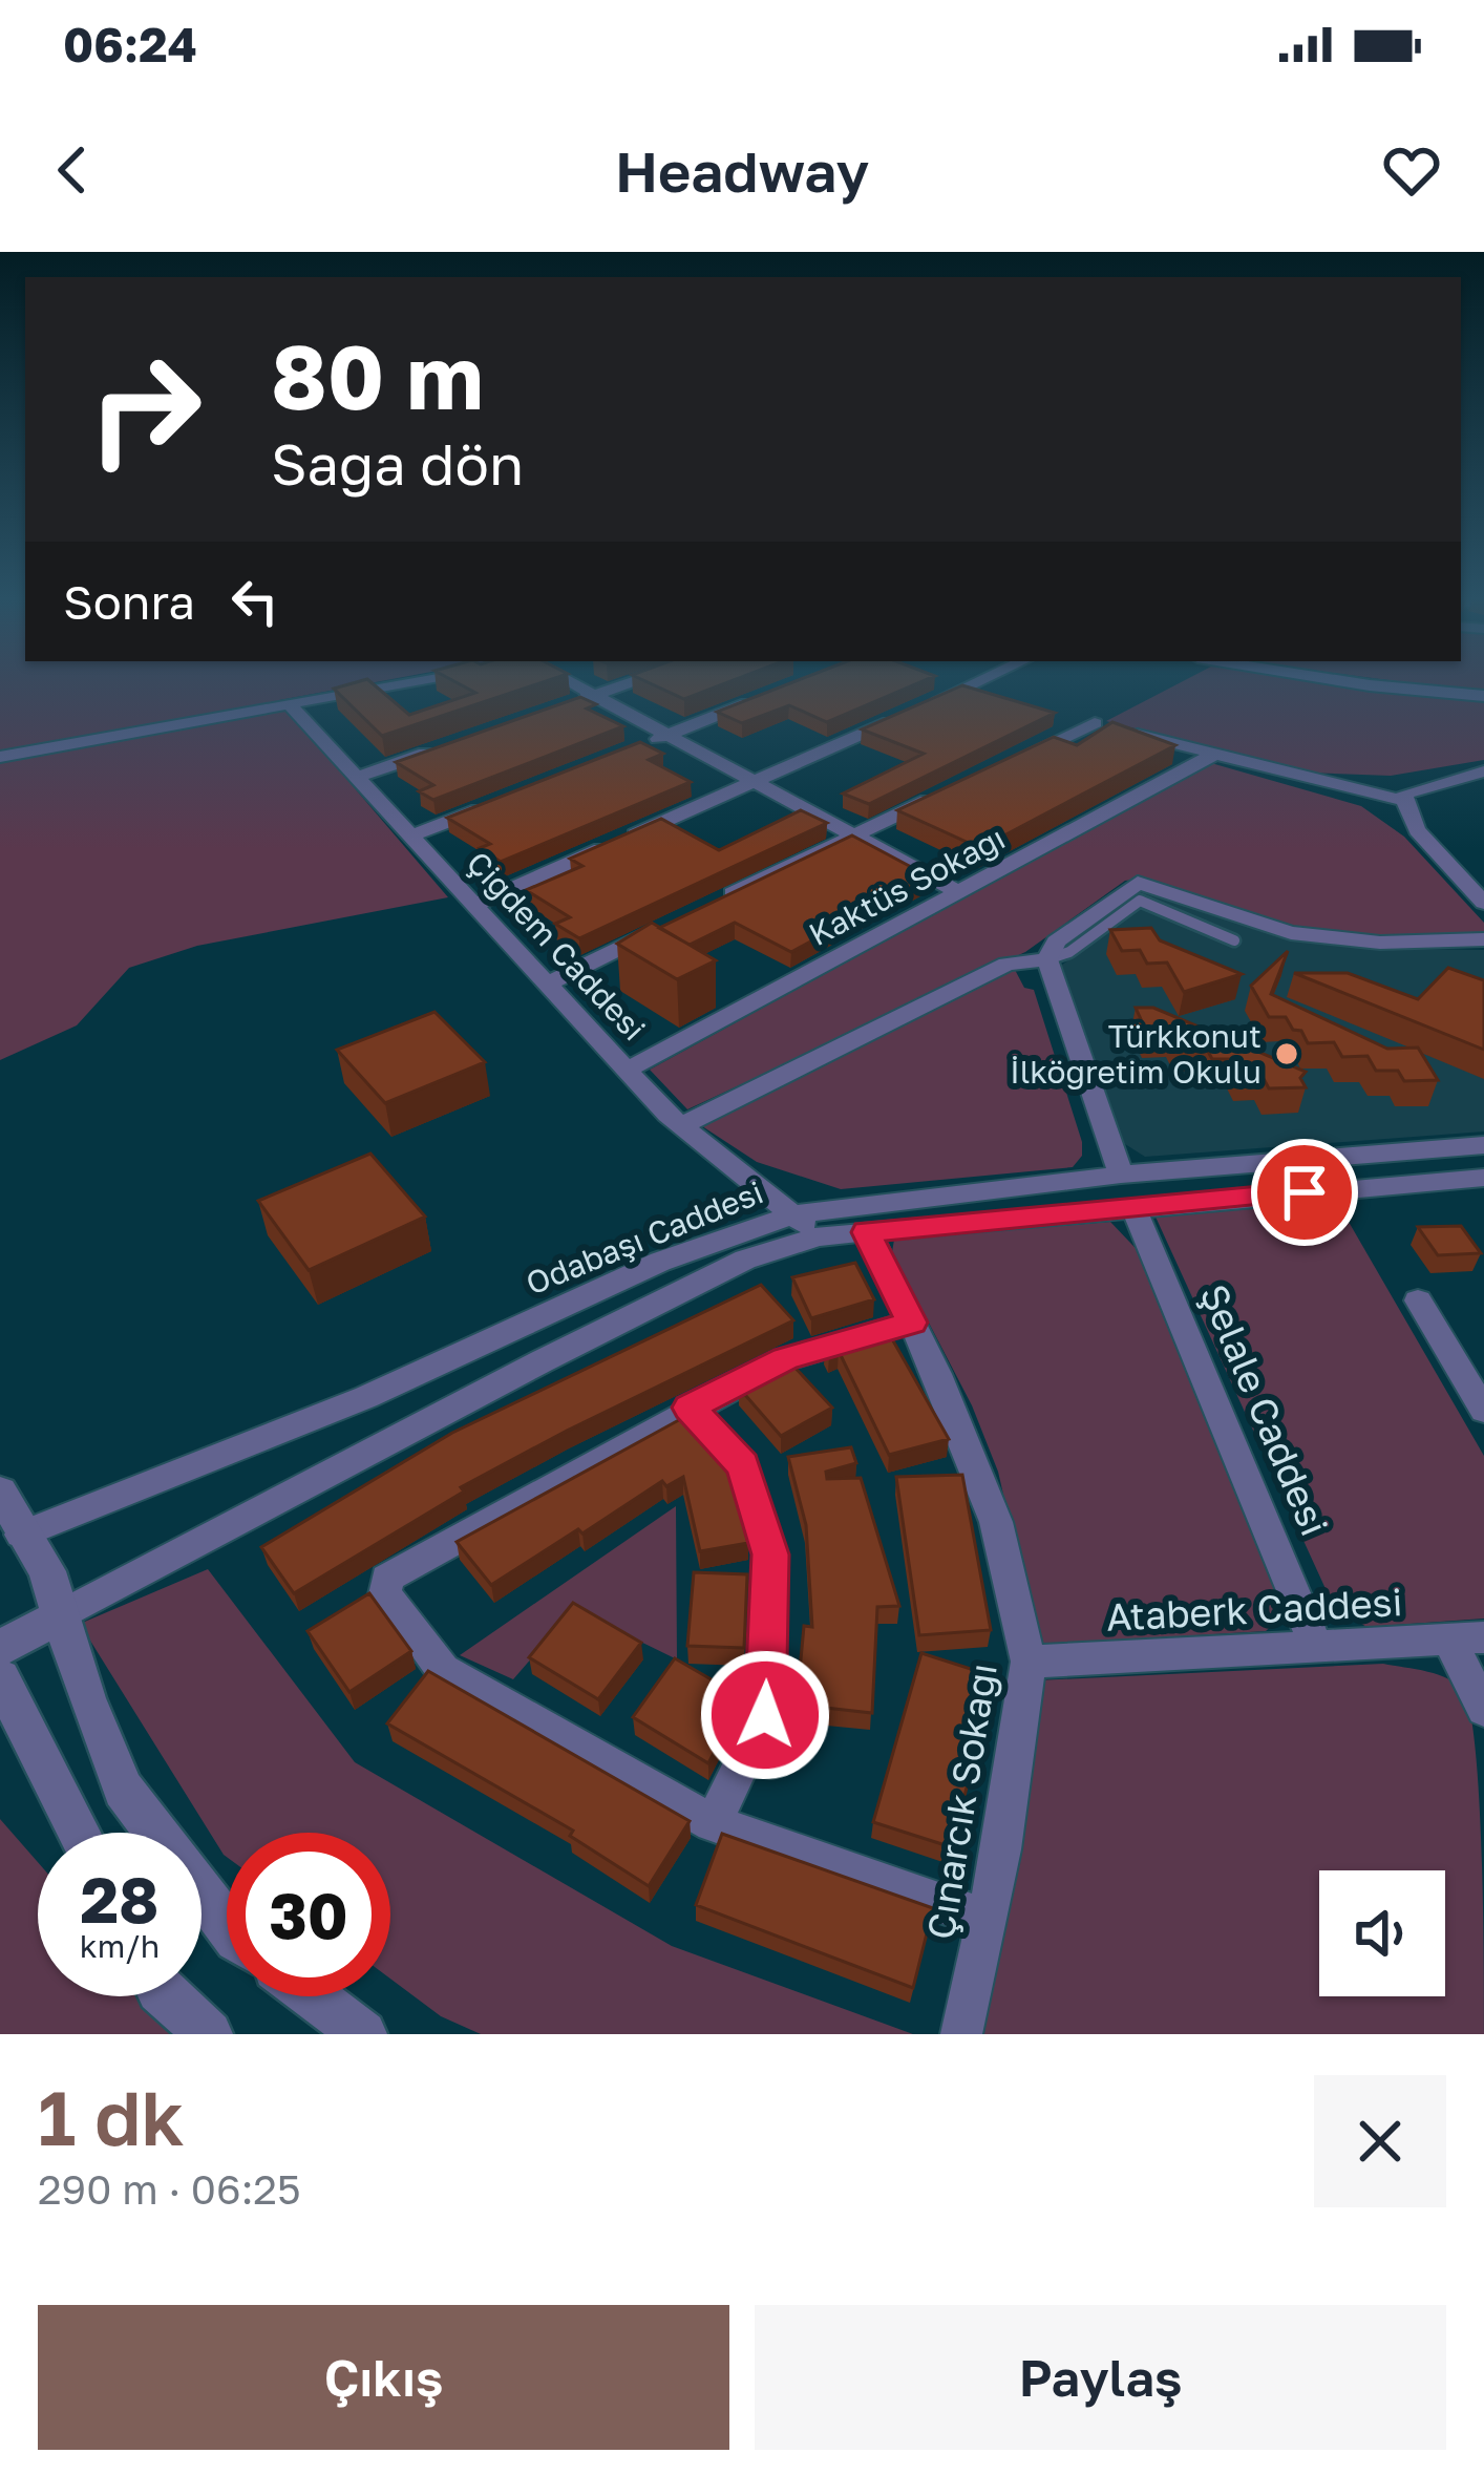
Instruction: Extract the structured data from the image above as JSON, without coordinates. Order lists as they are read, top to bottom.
{
  "streets": {
    "street": [
      "Kaktüs Sokağı",
      "Çiğdem Caddesi",
      "Odabaşı Caddesi",
      "Şelale Caddesi",
      "Ataberk Caddesi",
      "Çınarcık Sokağı"
    ]
  },
  "crossings": [
    ["Kaktüs Sokağı", "Çiğdem Caddesi"],
    ["Çiğdem Caddesi", "Odabaşı Caddesi"],
    ["Odabaşı Caddesi", "Şelale Caddesi"],
    ["Odabaşı Caddesi", "Çınarcık Sokağı"],
    ["Şelale Caddesi", "Ataberk Caddesi"],
    ["Ataberk Caddesi", "Çınarcık Sokağı"]
  ],
  "places": ["Türkkonut İlköğretim Okulu"],
  "page": {
    "status": "06:24",
    "header": "Headway",
    "turn": ["80 m", "Sağa dön"],
    "then": "Sonra",
    "speed": "28 km/h",
    "limit": "30",
    "heading": ["1 dk", "290 m · 06:25"],
    "buttons": ["Çıkış", "Paylaş"]
  }
}
